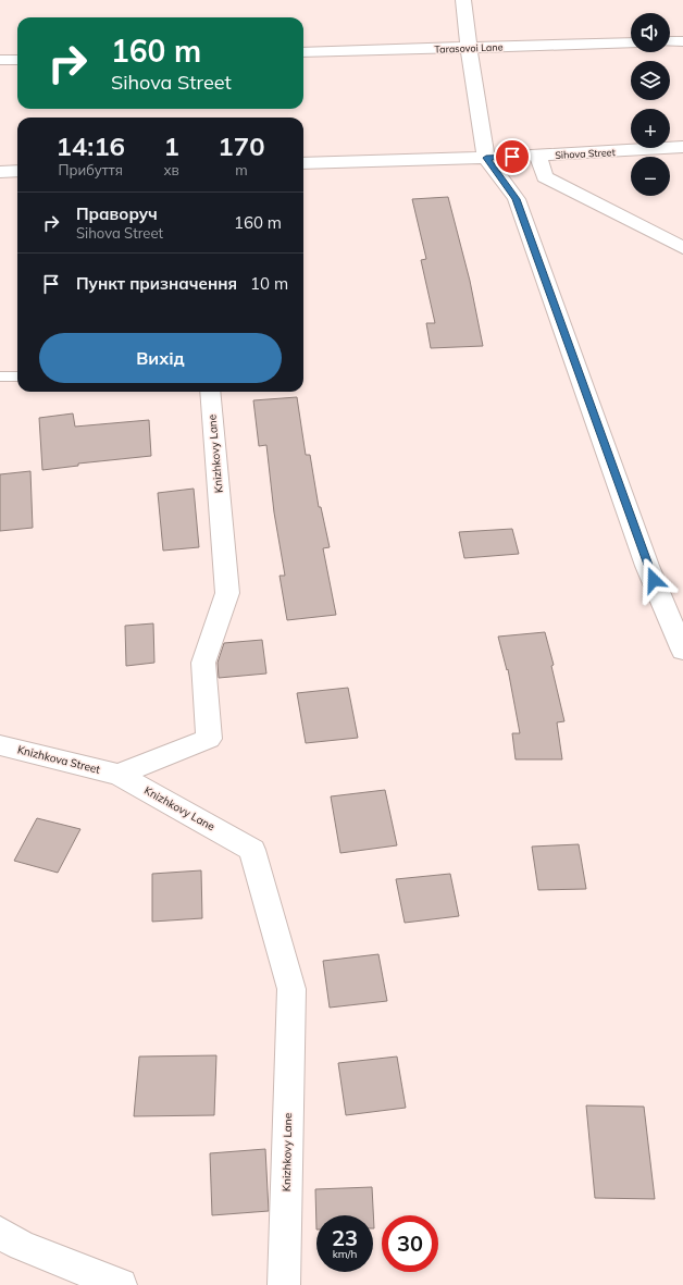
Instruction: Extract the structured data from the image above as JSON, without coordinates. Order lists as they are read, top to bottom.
{
  "streets": {
    "street": [
      "Tarasovoi Lane",
      "Sihova Street",
      "Knizhkovy Lane",
      "Knizhkova Street"
    ]
  },
  "crossings": [
    ["Knizhkovy Lane", "Knizhkova Street"]
  ],
  "page": {
    "map_buttons": ["+", "−"],
    "turn": ["160 m", "Sihova Street"],
    "eta": [
      "14:16",
      "Прибуття",
      "1",
      "хв",
      "170",
      "m"
    ],
    "list": [
      {
        "name": "Праворуч",
        "note": "Sihova Street",
        "value": "160 m"
      },
      {
        "name": "Пункт призначення",
        "value": "10 m"
      }
    ],
    "buttons": "Вихід",
    "speed": "23 km/h",
    "limit": "30"
  }
}
